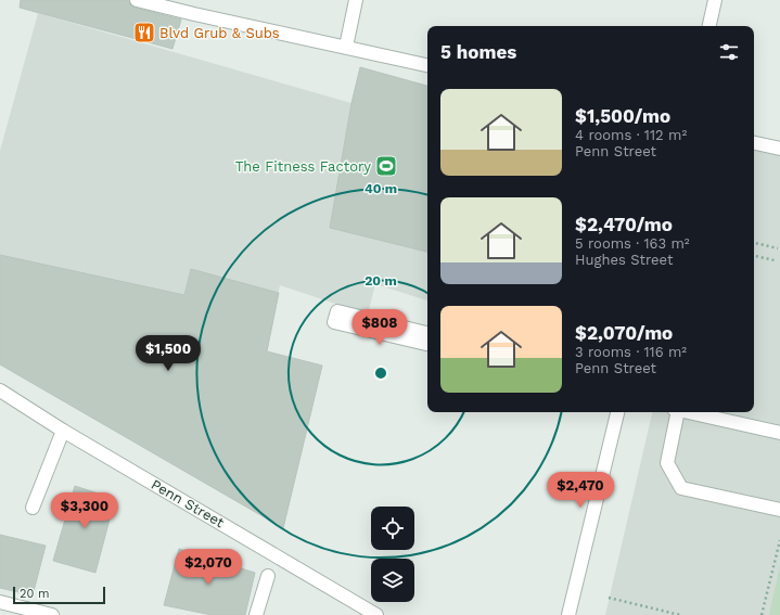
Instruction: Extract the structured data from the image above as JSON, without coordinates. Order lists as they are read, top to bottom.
{
  "streets": {
    "street": ["Penn Street"]
  },
  "places": {
    "restaurant": ["Blvd Grub & Subs"],
    "sports": ["The Fitness Factory"]
  },
  "scale_bar": "20 m",
  "page": {
    "heading": "5 homes",
    "list": [
      {
        "name": "$1,500/mo",
        "note": "4 rooms · 112 m² · Penn Street"
      },
      {
        "name": "$2,470/mo",
        "note": "5 rooms · 163 m² · Hughes Street"
      },
      {
        "name": "$2,070/mo",
        "note": "3 rooms · 116 m² · Penn Street"
      }
    ],
    "price": [
      "$808",
      "$1,500",
      "$2,470",
      "$3,300",
      "$2,070"
    ],
    "scale": "20 m"
  },
  "rings": ["40 m", "20 m"]
}
